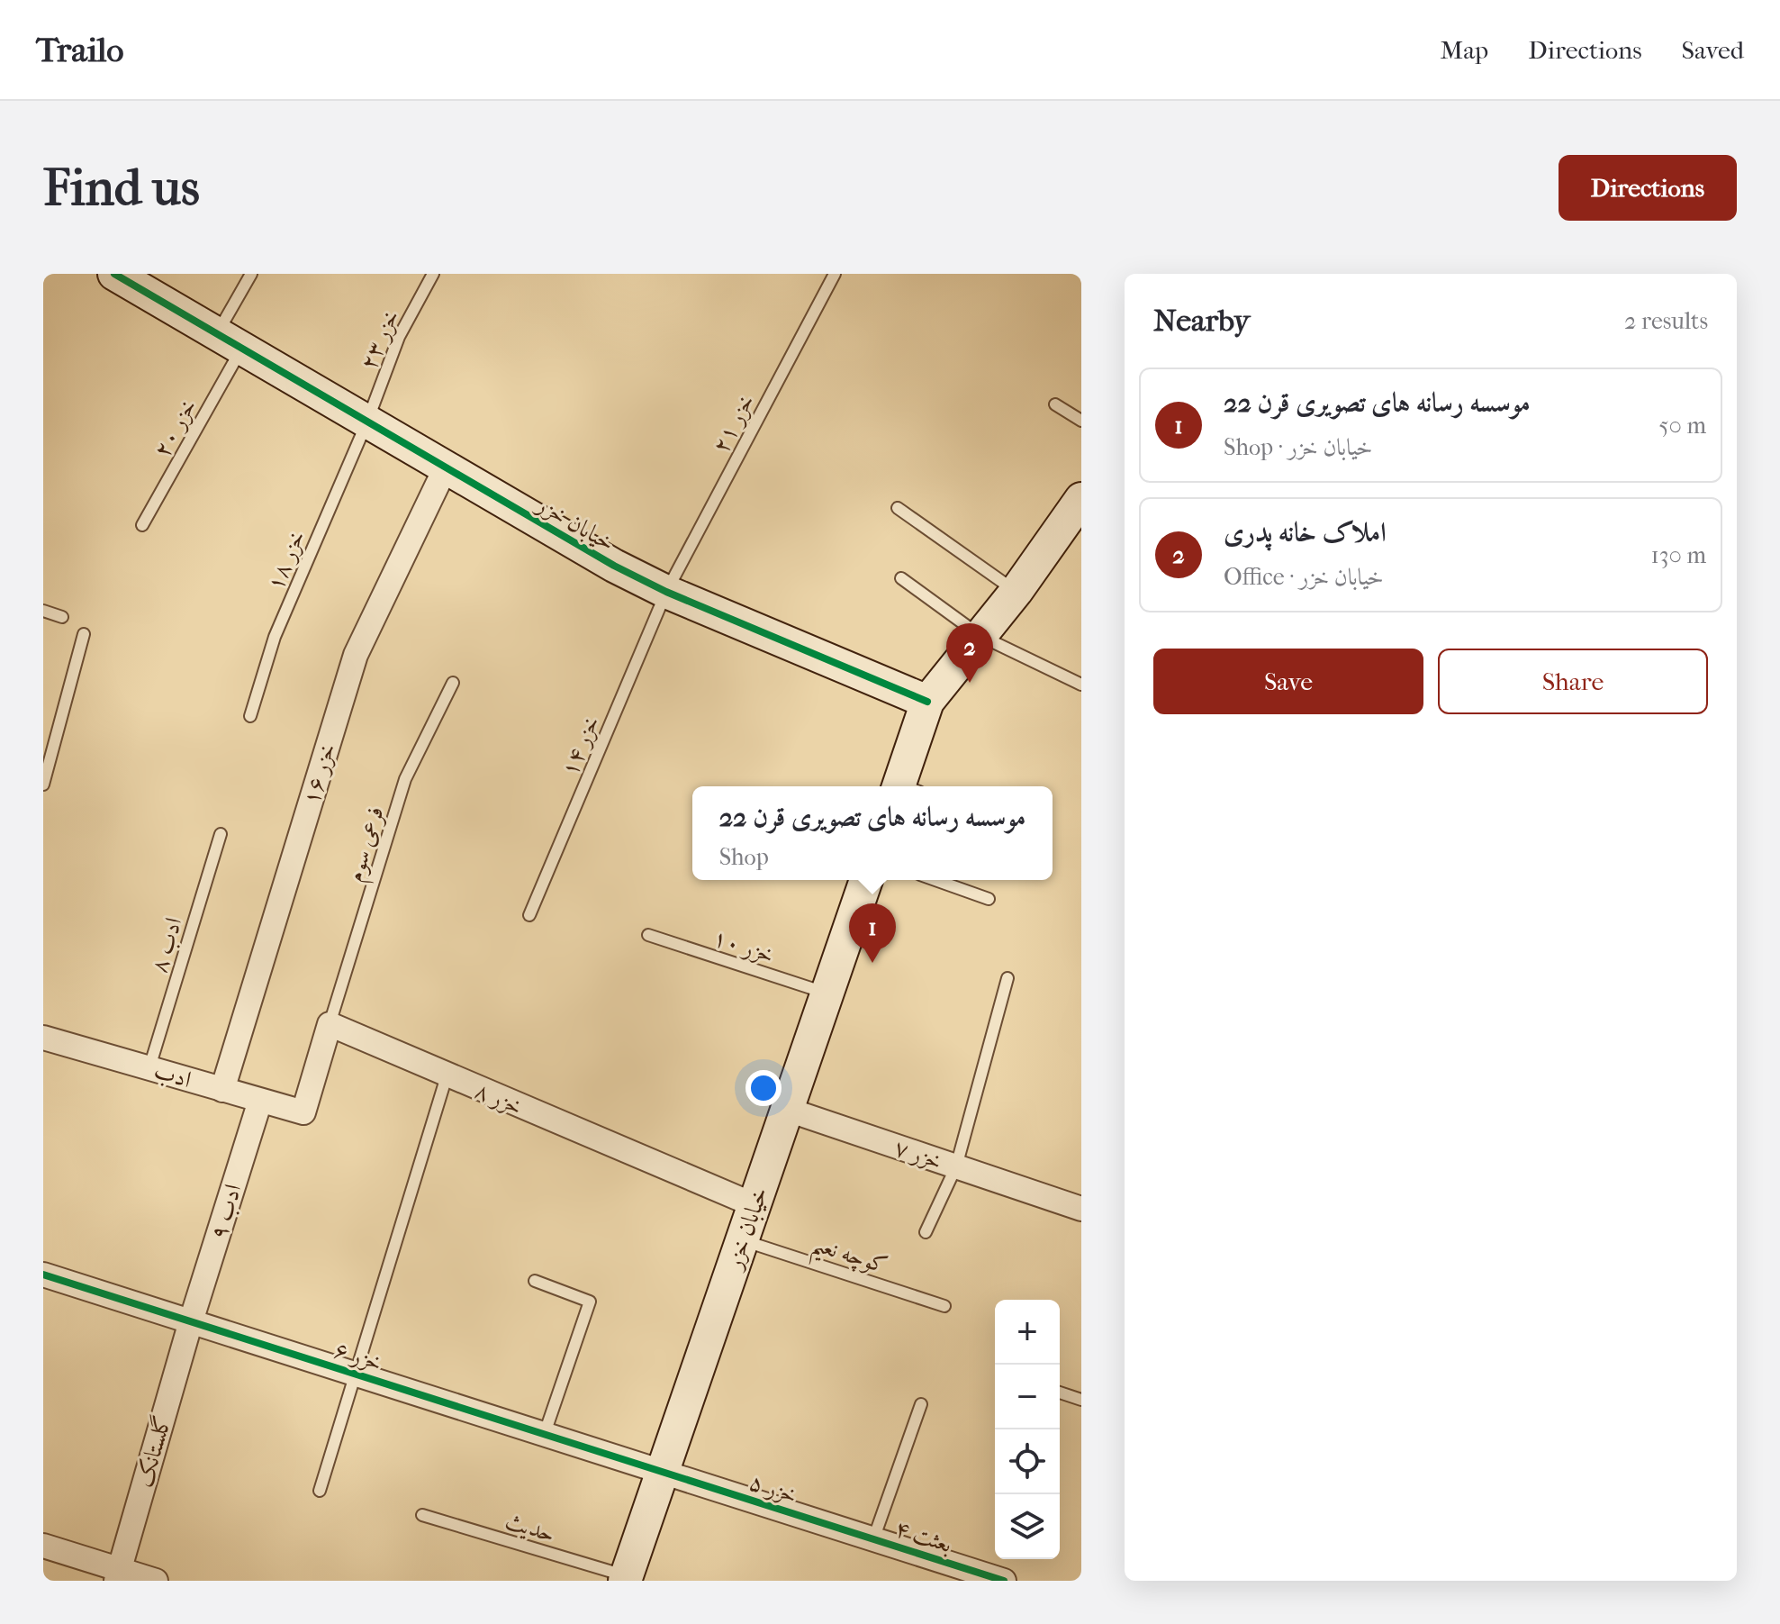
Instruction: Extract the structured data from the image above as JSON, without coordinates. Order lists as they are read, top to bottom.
{
  "streets": {
    "street": [
      "خیابان خزر",
      "خزر ۱۶",
      "ادب",
      "خزر ۸",
      "خزر ۷",
      "ادب ۹",
      "خزر ۶",
      "گلستانک",
      "خزر ۵",
      "بعثت ۴"
    ],
    "lane": [
      "خزر ۲۳",
      "خزر ۲۱",
      "خزر ۲۰",
      "خزر ۱۸",
      "خزر ۱۴",
      "فرعی سوم",
      "ادب ۸",
      "خزر ۱۰",
      "کوچه نعیم",
      "حدیث"
    ]
  },
  "crossings": [
    ["خزر ۲۳", "خیابان خزر"],
    ["خزر ۲۳", "خزر ۱۸"],
    ["خزر ۲۱", "خیابان خزر"],
    ["خزر ۲۱", "خزر ۱۴"],
    ["خزر ۲۰", "خیابان خزر"],
    ["خیابان خزر", "خزر ۱۸"],
    ["خیابان خزر", "خزر ۱۴"],
    ["خیابان خزر", "خزر ۱۶"],
    ["خیابان خزر", "خزر ۱۰"],
    ["خیابان خزر", "خزر ۸"],
    ["خیابان خزر", "خزر ۷"],
    ["خیابان خزر", "کوچه نعیم"],
    ["خیابان خزر", "خزر ۶"],
    ["خیابان خزر", "خزر ۵"],
    ["خیابان خزر", "حدیث"],
    ["خزر ۱۶", "ادب"],
    ["فرعی سوم", "ادب"],
    ["فرعی سوم", "خزر ۸"],
    ["ادب ۸", "ادب"],
    ["ادب", "خزر ۸"],
    ["ادب", "ادب ۹"],
    ["ادب ۹", "خزر ۶"],
    ["ادب ۹", "گلستانک"],
    ["خزر ۶", "گلستانک"],
    ["خزر ۶", "خزر ۵"],
    ["خزر ۵", "بعثت ۴"]
  ],
  "page": {
    "header": "Trailo",
    "nav": ["Map", "Directions", "Saved"],
    "buttons": [
      "Directions",
      ["Save", "Share"]
    ],
    "title": "Find us",
    "heading": ["Nearby", "2 results"],
    "list": [
      {
        "mark": "1",
        "name": "موسسه رسانه های تصویری قرن 22",
        "note": "Shop · خیابان خزر",
        "value": "50 m"
      },
      {
        "mark": "2",
        "name": "املاک خانه پدری",
        "note": "Office · خیابان خزر",
        "value": "130 m"
      }
    ],
    "pins": ["2", "1"],
    "popup": ["موسسه رسانه های تصویری قرن 22", "Shop"],
    "map_buttons": ["+", "−"]
  }
}
